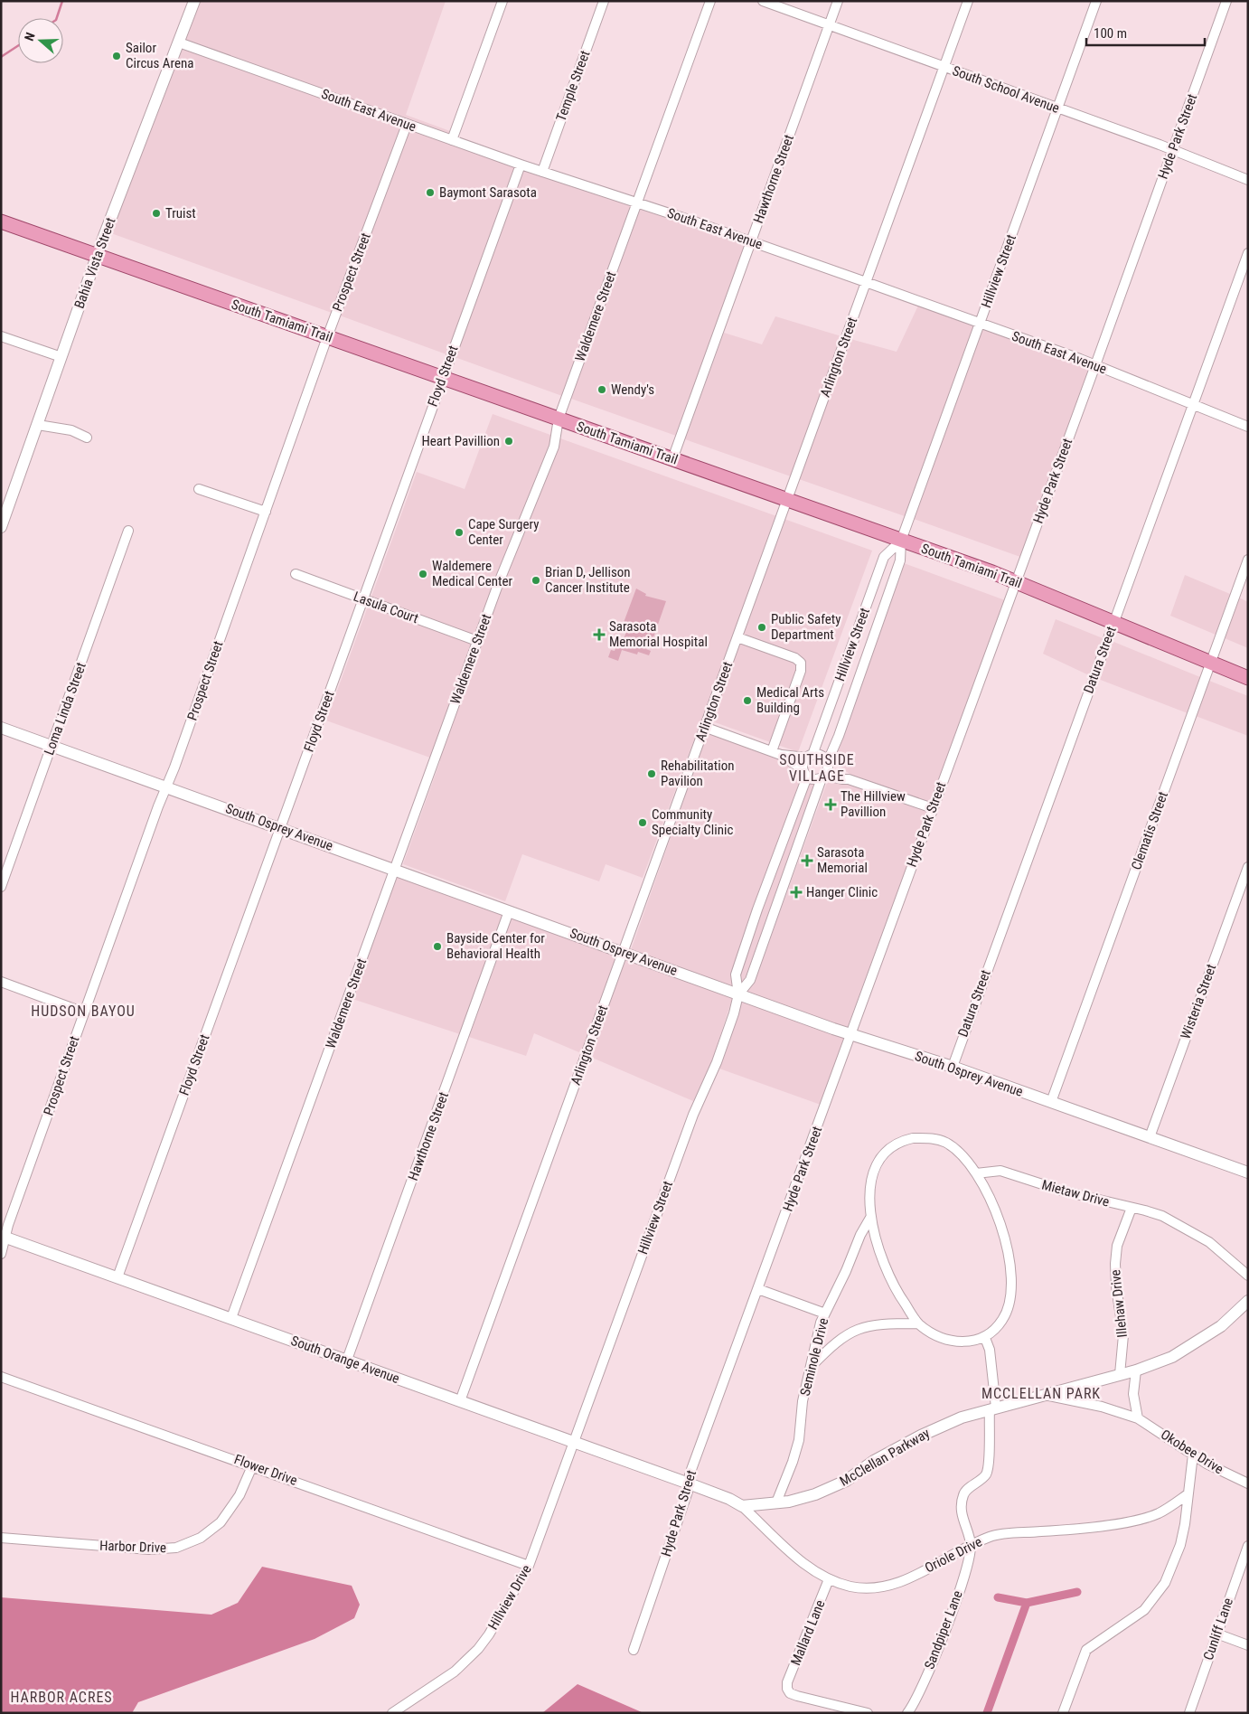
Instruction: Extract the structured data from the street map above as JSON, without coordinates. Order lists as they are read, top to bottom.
{
  "streets": {
    "main road": ["South Tamiami Trail"],
    "street": [
      "Temple Street",
      "South School Avenue",
      "South East Avenue",
      "Hyde Park Street",
      "Hawthorne Street",
      "Bahia Vista Street",
      "Hillview Street",
      "Prospect Street",
      "Waldemere Street",
      "Arlington Street",
      "Floyd Street",
      "Lasula Court",
      "Datura Street",
      "Loma Linda Street",
      "South Osprey Avenue",
      "Clematis Street",
      "Wisteria Street",
      "Mietaw Drive",
      "Illehaw Drive",
      "Seminole Drive",
      "South Orange Avenue",
      "Okobee Drive",
      "McClellan Parkway",
      "Flower Drive",
      "Harbor Drive",
      "Oriole Drive",
      "Hillview Drive",
      "Cunliff Lane",
      "Sandpiper Lane",
      "Mallard Lane"
    ]
  },
  "crossings": [
    ["Temple Street", "South East Avenue"],
    ["South School Avenue", "Hyde Park Street"],
    ["South School Avenue", "Hawthorne Street"],
    ["South School Avenue", "Hillview Street"],
    ["South School Avenue", "Arlington Street"],
    ["South East Avenue", "Hyde Park Street"],
    ["South East Avenue", "Hawthorne Street"],
    ["South East Avenue", "Bahia Vista Street"],
    ["South East Avenue", "Hillview Street"],
    ["South East Avenue", "Prospect Street"],
    ["South East Avenue", "Waldemere Street"],
    ["South East Avenue", "Arlington Street"],
    ["South East Avenue", "Floyd Street"],
    ["South East Avenue", "Datura Street"],
    ["Hyde Park Street", "South Tamiami Trail"],
    ["Hyde Park Street", "South Osprey Avenue"],
    ["Hyde Park Street", "South Orange Avenue"],
    ["Hawthorne Street", "South Tamiami Trail"],
    ["Hawthorne Street", "South Osprey Avenue"],
    ["Hawthorne Street", "South Orange Avenue"],
    ["Bahia Vista Street", "South Tamiami Trail"],
    ["Hillview Street", "South Tamiami Trail"],
    ["Hillview Street", "South Osprey Avenue"],
    ["Hillview Street", "South Orange Avenue"],
    ["Hillview Street", "Hillview Drive"],
    ["Prospect Street", "South Tamiami Trail"],
    ["Prospect Street", "South Osprey Avenue"],
    ["Prospect Street", "South Orange Avenue"],
    ["Waldemere Street", "South Tamiami Trail"],
    ["Waldemere Street", "Lasula Court"],
    ["Waldemere Street", "South Osprey Avenue"],
    ["Waldemere Street", "South Orange Avenue"],
    ["South Tamiami Trail", "Arlington Street"],
    ["South Tamiami Trail", "Floyd Street"],
    ["South Tamiami Trail", "Datura Street"],
    ["South Tamiami Trail", "Clematis Street"],
    ["Arlington Street", "South Osprey Avenue"],
    ["Arlington Street", "South Orange Avenue"],
    ["Floyd Street", "Lasula Court"],
    ["Floyd Street", "South Osprey Avenue"],
    ["Floyd Street", "South Orange Avenue"],
    ["Datura Street", "South Osprey Avenue"],
    ["Loma Linda Street", "South Osprey Avenue"],
    ["South Osprey Avenue", "Clematis Street"],
    ["South Osprey Avenue", "Wisteria Street"],
    ["Mietaw Drive", "Illehaw Drive"],
    ["Illehaw Drive", "McClellan Parkway"],
    ["Seminole Drive", "McClellan Parkway"],
    ["South Orange Avenue", "Hillview Drive"],
    ["Okobee Drive", "McClellan Parkway"],
    ["McClellan Parkway", "Oriole Drive"],
    ["Flower Drive", "Harbor Drive"],
    ["Flower Drive", "Hillview Drive"],
    ["Oriole Drive", "Sandpiper Lane"],
    ["Oriole Drive", "Mallard Lane"]
  ],
  "districts": [
    "SOUTHSIDE VILLAGE",
    "HUDSON BAYOU",
    "MCCLELLAN PARK",
    "HARBOR ACRES"
  ],
  "places": {
    "other": [
      "Sailor Circus Arena",
      "Baymont Sarasota",
      "Truist",
      "Wendy's",
      "Heart Pavillion",
      "Cape Surgery Center",
      "Waldemere Medical Center",
      "Brian D, Jellison Cancer Institute",
      "Public Safety Department",
      "Medical Arts Building",
      "Rehabilitation Pavilion",
      "Community Specialty Clinic",
      "Bayside Center for Behavioral Health"
    ],
    "health": [
      "Sarasota Memorial Hospital",
      "The Hillview Pavillion",
      "Sarasota Memorial",
      "Hanger Clinic"
    ]
  },
  "scale_bar": "100 m",
  "north": "left"
}
